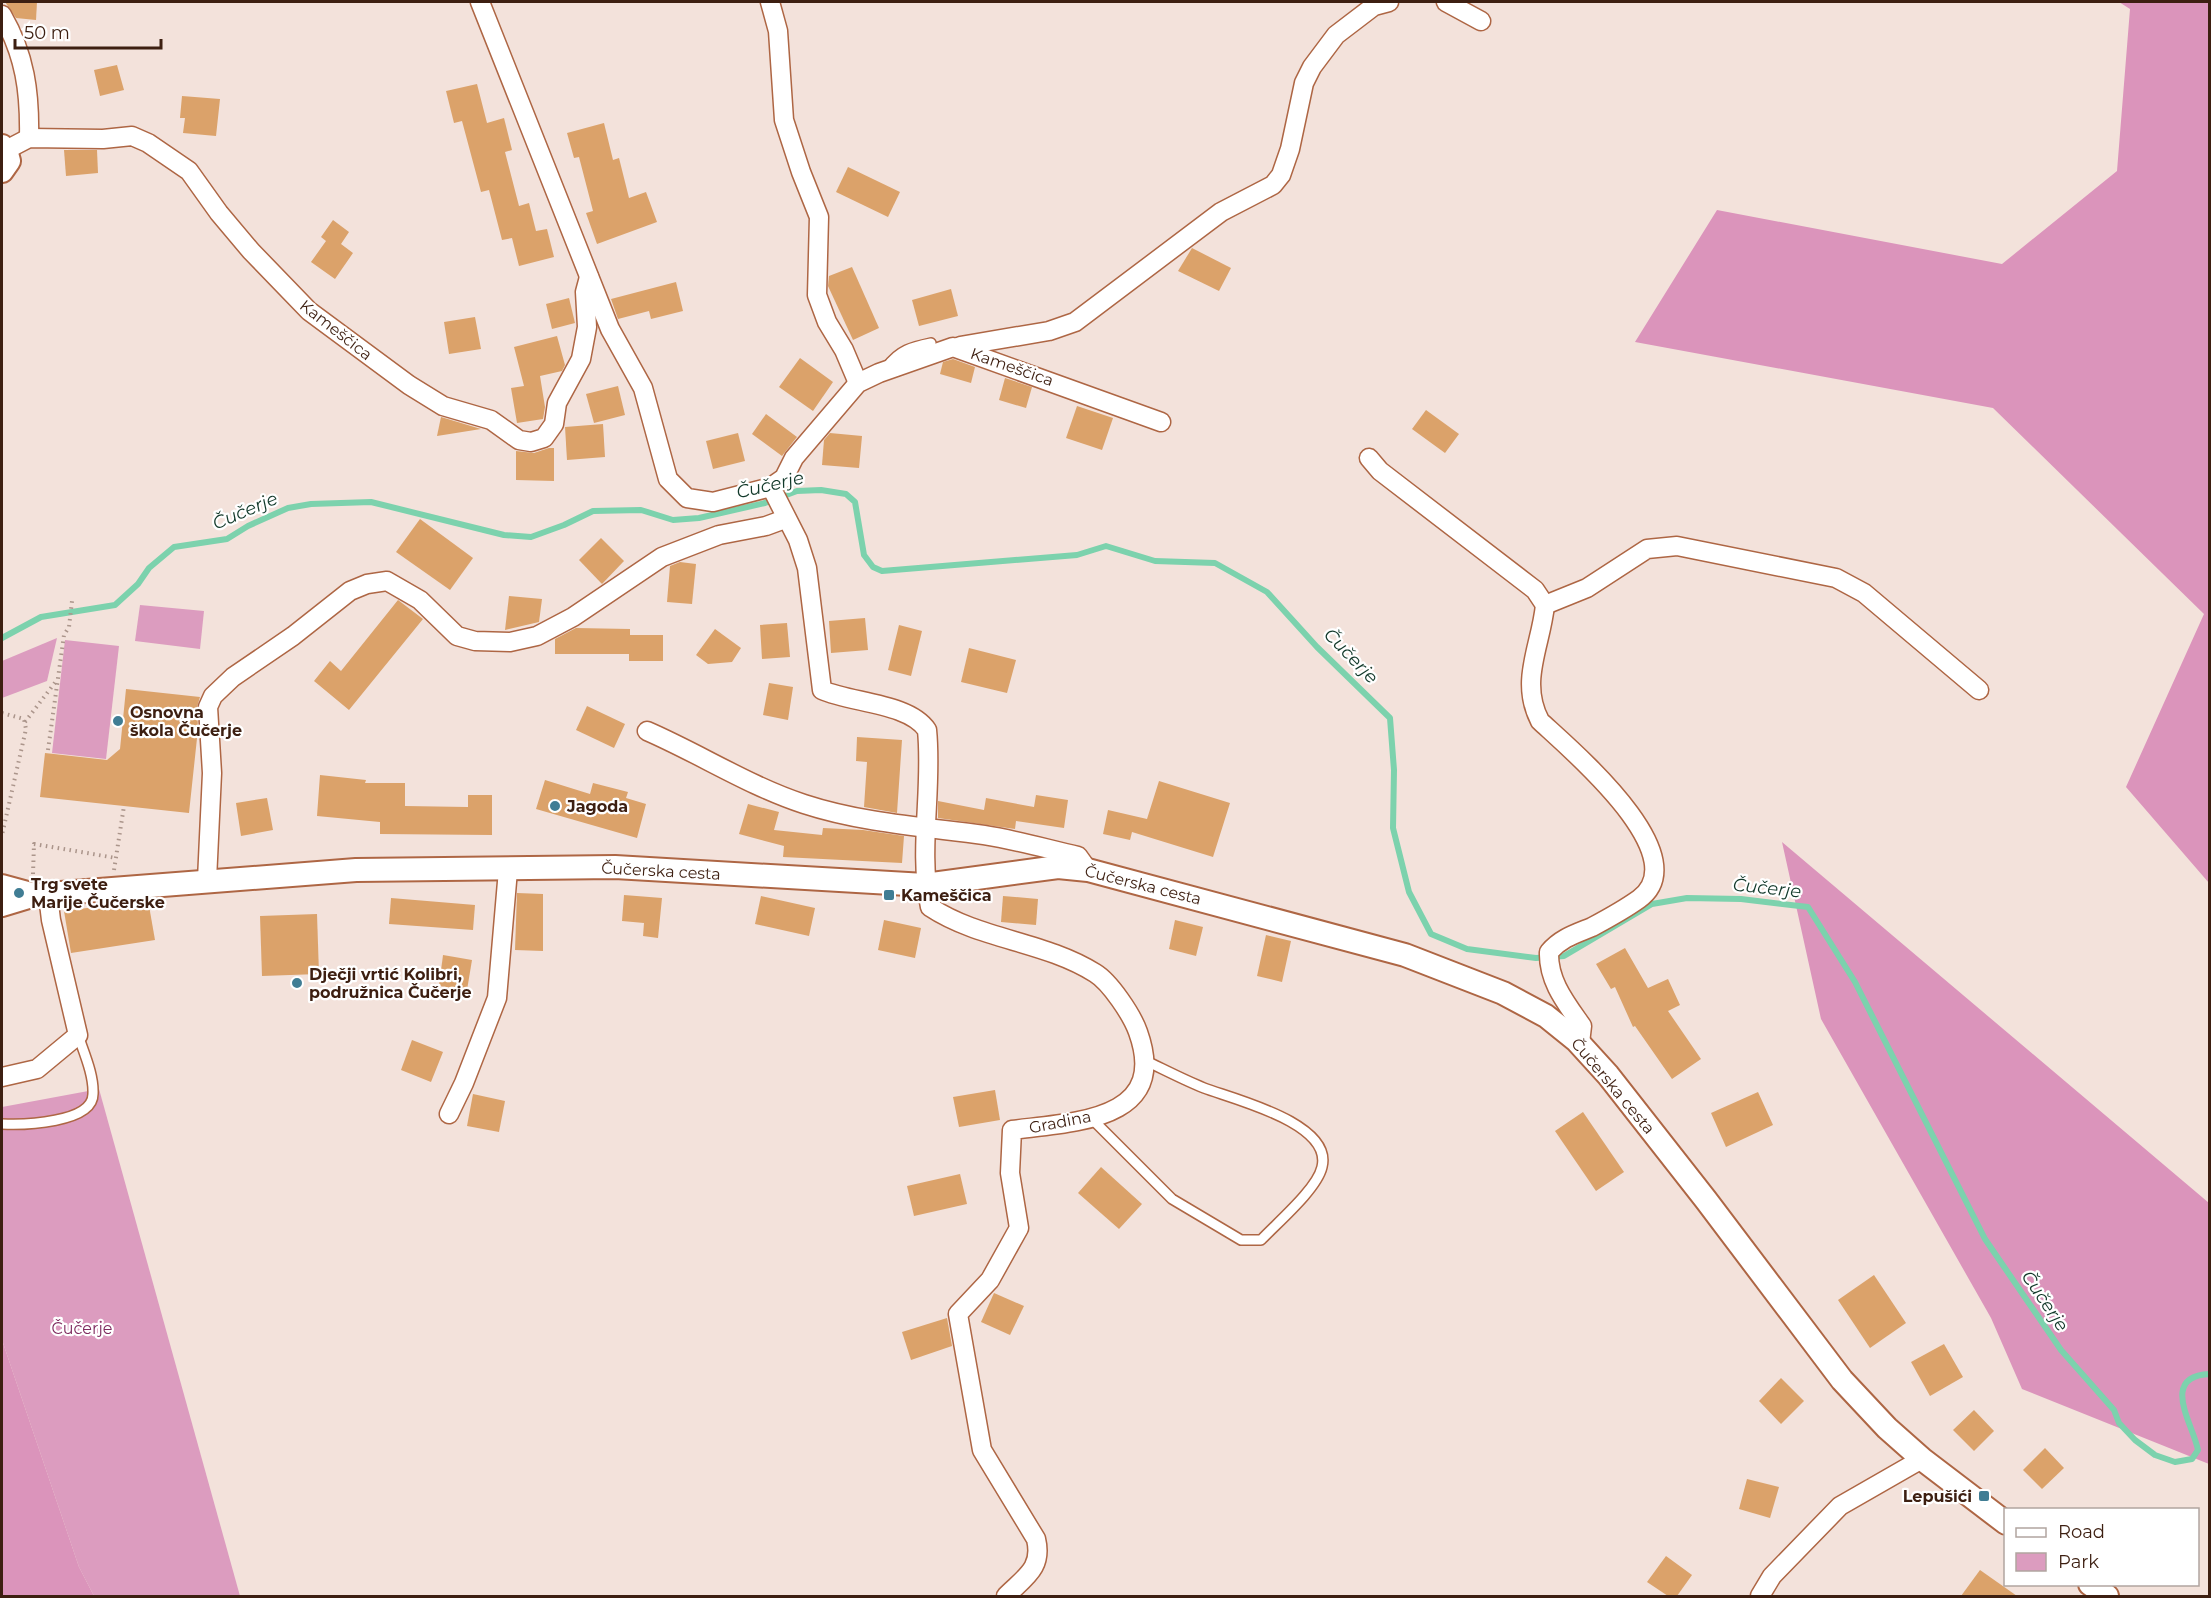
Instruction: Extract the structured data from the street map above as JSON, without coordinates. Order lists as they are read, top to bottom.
{
  "streets": {
    "street": ["Kameščica", "Čučerska cesta", "Gradina"]
  },
  "water": ["Čučerje"],
  "parks": ["Čučerje"],
  "places": {
    "other": [
      "Osnovna škola Čučerje",
      "Jagoda",
      "Trg svete Marije Čučerske",
      "Dječji vrtić Kolibri, podružnica Čučerje"
    ],
    "transit": ["Kameščica", "Lepušići"]
  },
  "legend": ["Road", "Park"],
  "scale_bar": "50 m"
}
